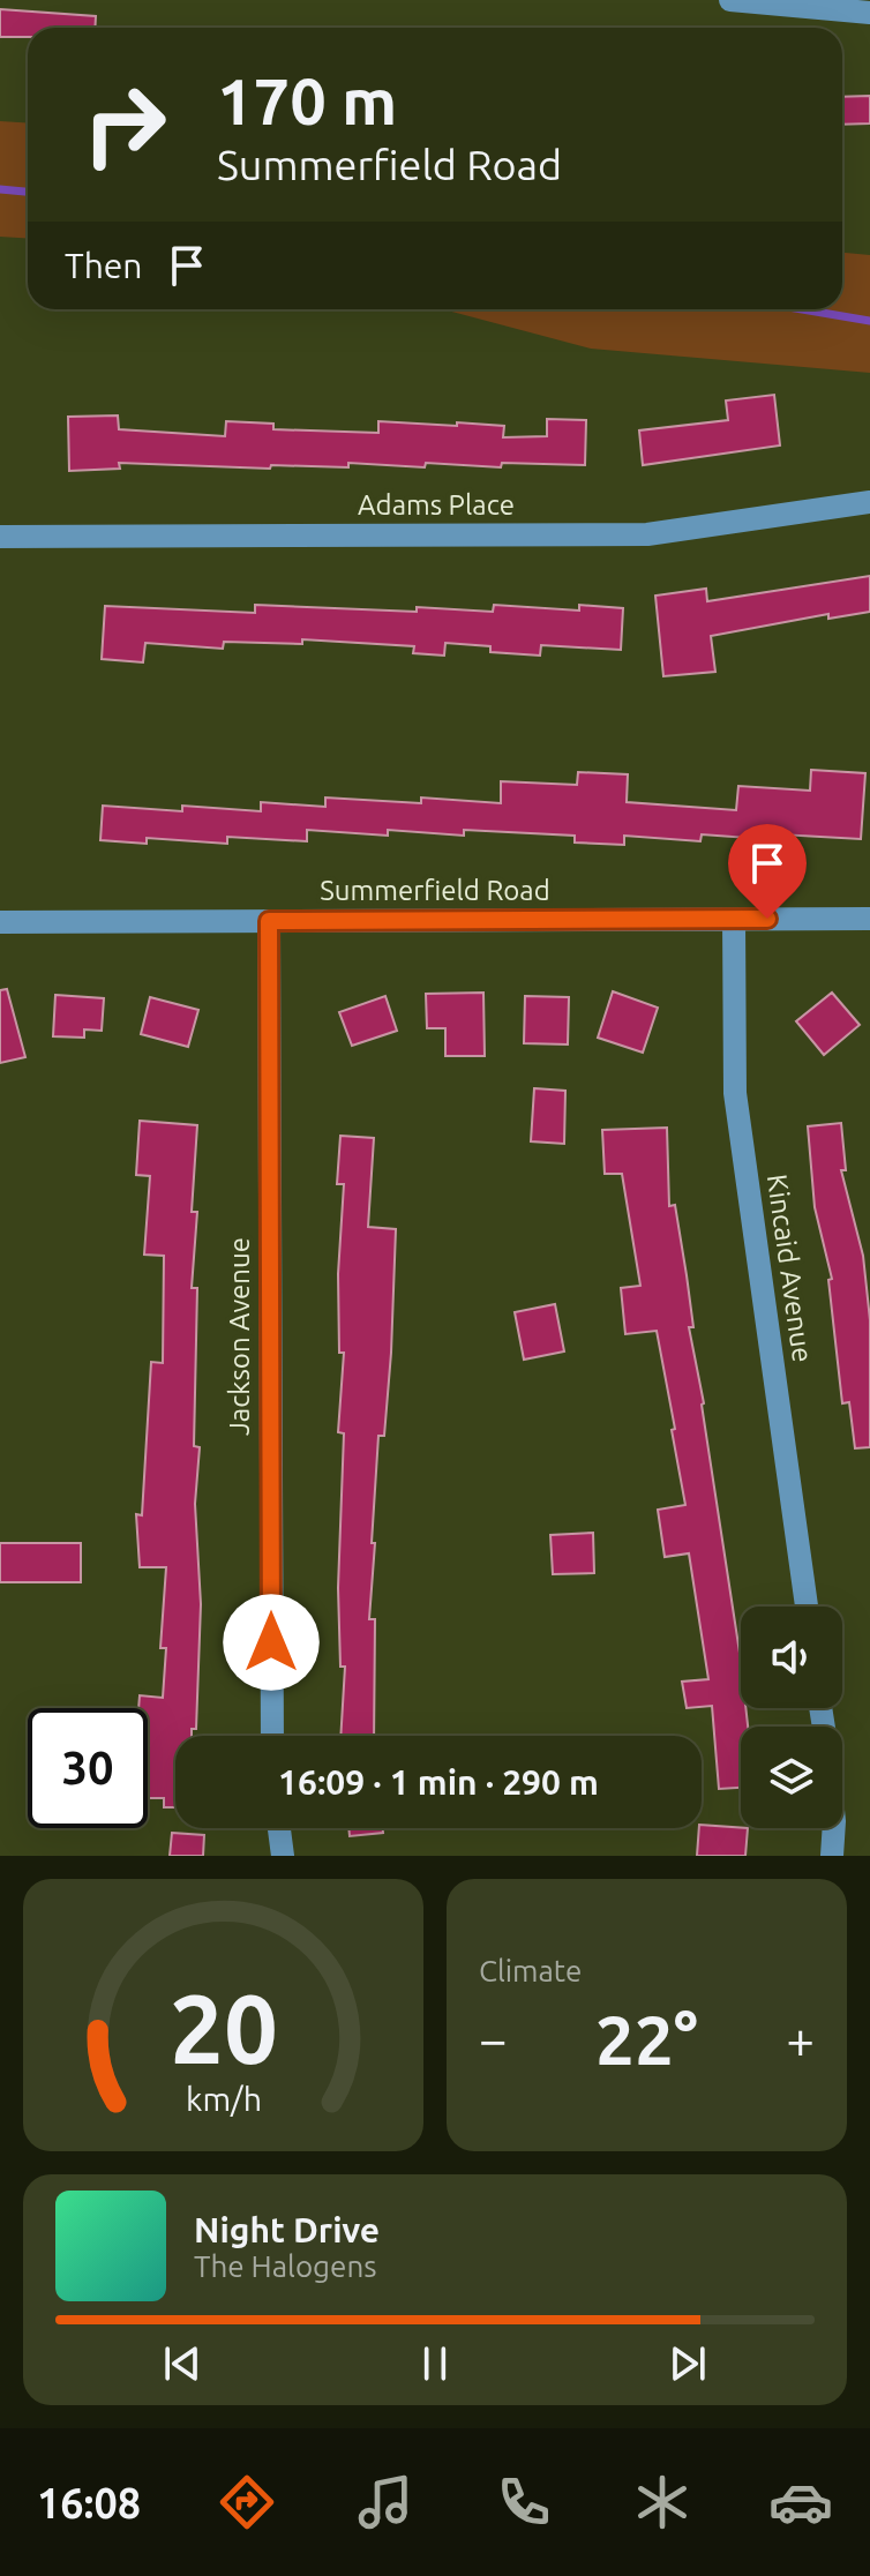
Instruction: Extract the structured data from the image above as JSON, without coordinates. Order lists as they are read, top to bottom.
{
  "streets": {
    "street": [
      "Adams Place",
      "Summerfield Road",
      "Kincaid Avenue",
      "Jackson Avenue"
    ]
  },
  "crossings": [
    ["Summerfield Road", "Kincaid Avenue"],
    ["Summerfield Road", "Jackson Avenue"]
  ],
  "page": {
    "turn": ["170 m", "Summerfield Road"],
    "then": "Then",
    "limit": "30",
    "trip": "16:09 · 1 min · 290 m",
    "tile": "Climate",
    "heat": ["−", "22°", "+"],
    "song": ["Night Drive", "The Halogens"],
    "tabs": "16:08",
    "gauge": ["20", "km/h"]
  }
}
